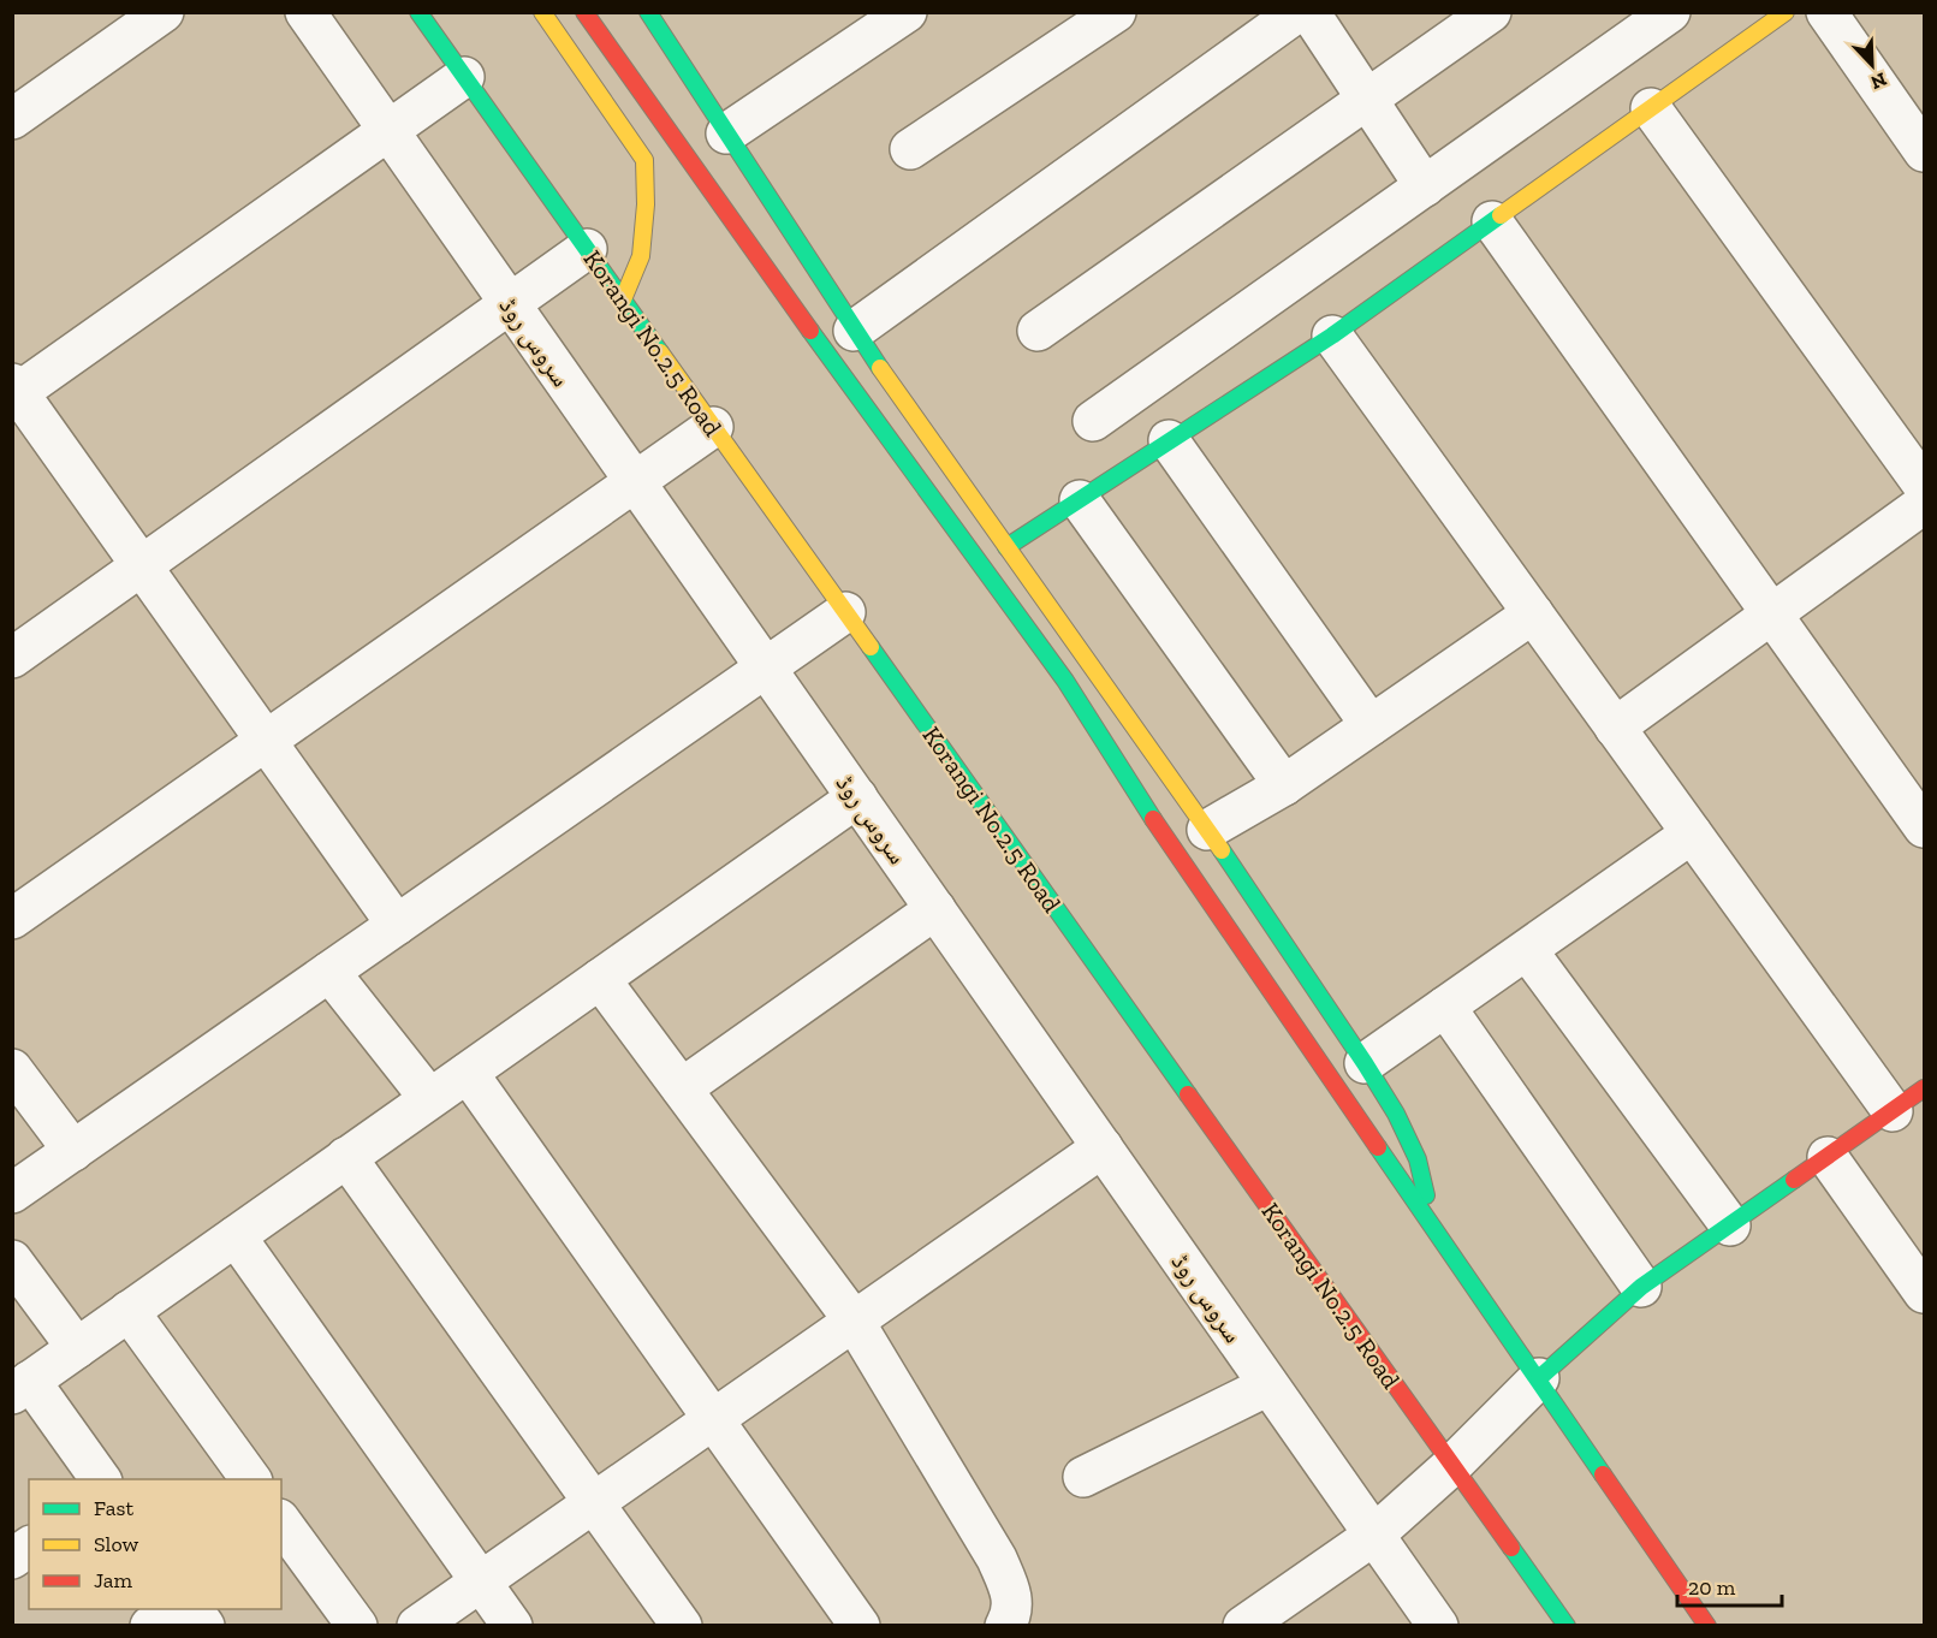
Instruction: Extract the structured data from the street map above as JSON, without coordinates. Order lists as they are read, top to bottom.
{
  "streets": {
    "main road": ["Korangi No.2.5 Road"],
    "street": ["سروس روڈ"]
  },
  "legend": ["Fast", "Slow", "Jam"],
  "scale_bar": "20 m",
  "north": "bottom right"
}
